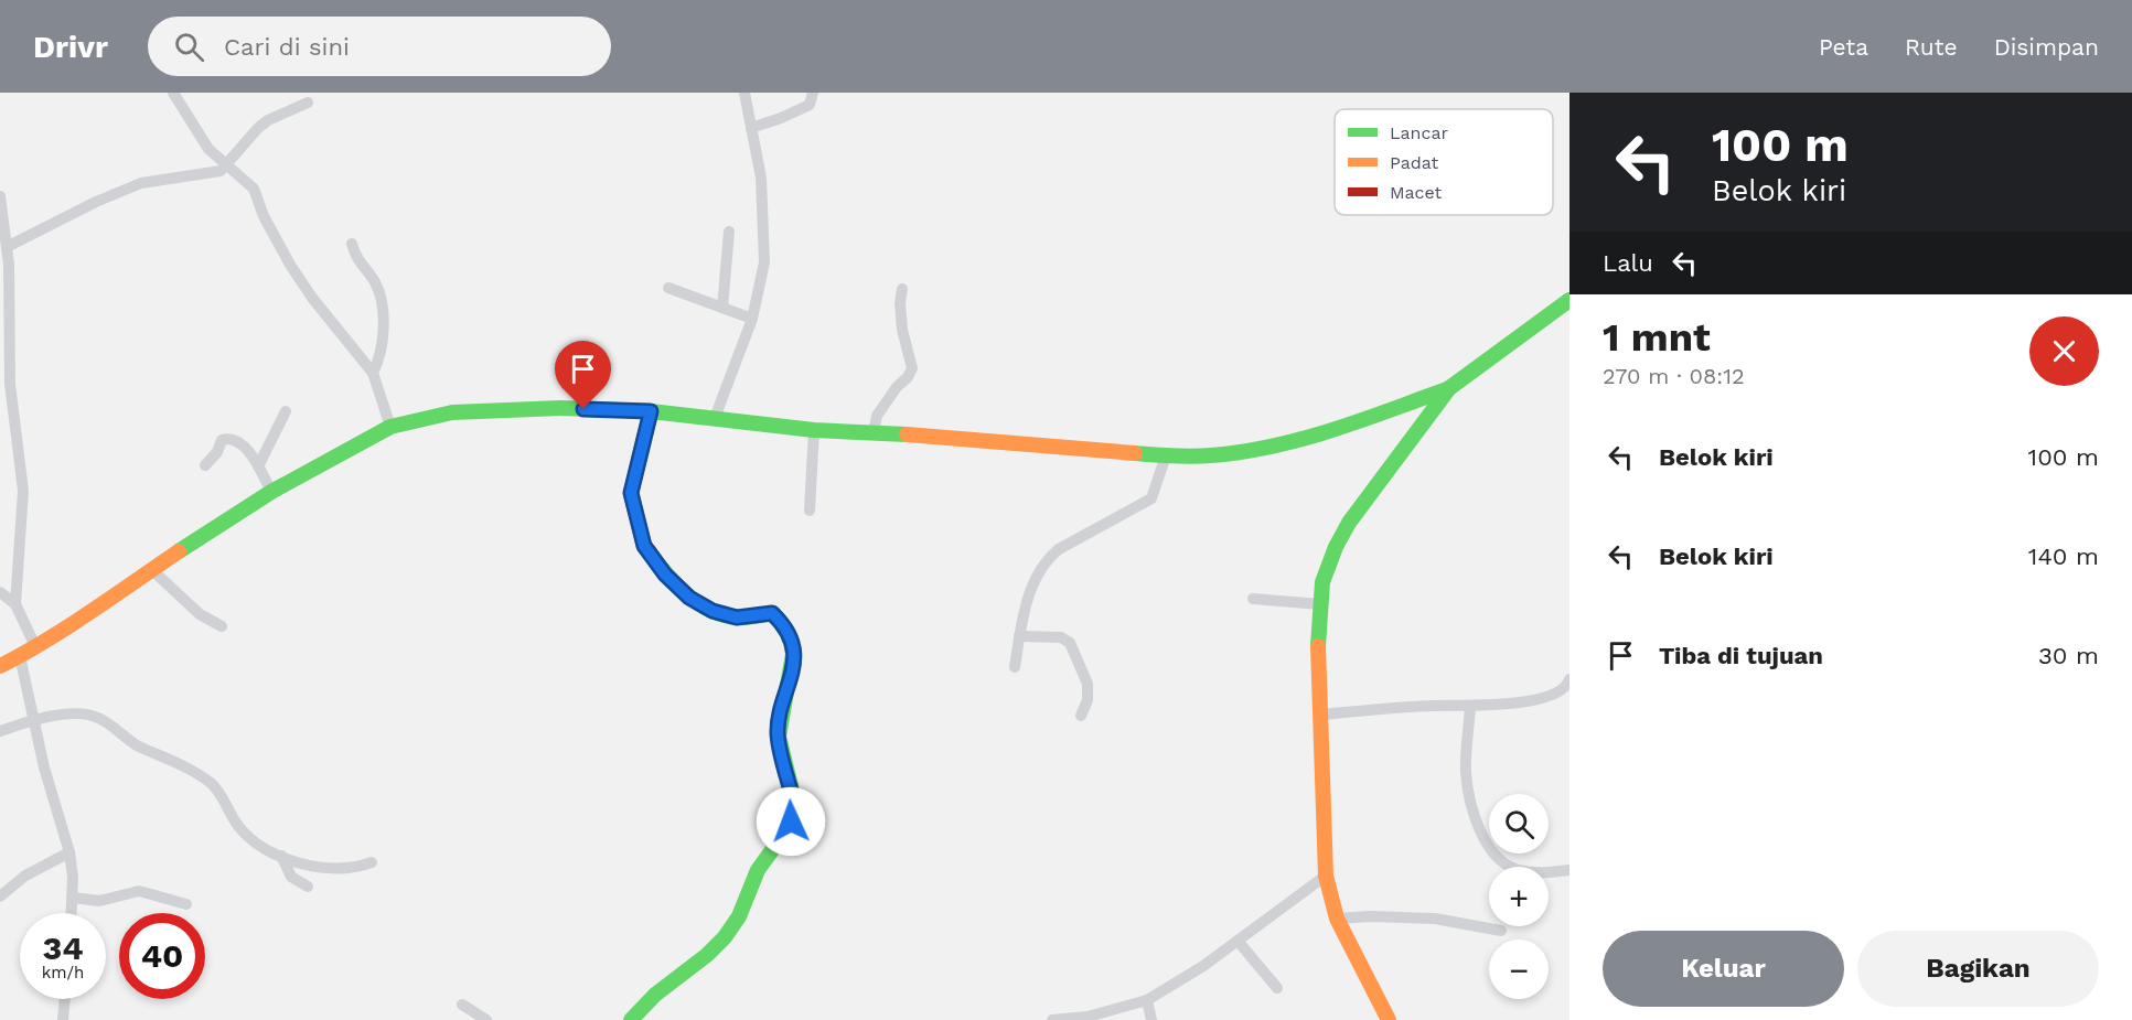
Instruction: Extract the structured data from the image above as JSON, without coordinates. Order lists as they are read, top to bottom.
{
  "legend": ["Lancar", "Padat", "Macet"],
  "page": {
    "header": "Drivr",
    "search": "Cari di sini",
    "nav": ["Peta", "Rute", "Disimpan"],
    "turn": ["100 m", "Belok kiri"],
    "then": "Lalu",
    "heading": ["1 mnt", "270 m · 08:12"],
    "list": [
      {
        "name": "Belok kiri",
        "value": "100 m"
      },
      {
        "name": "Belok kiri",
        "value": "140 m"
      },
      {
        "name": "Tiba di tujuan",
        "value": "30 m"
      }
    ],
    "map_buttons": ["+", "−"],
    "speed": "34 km/h",
    "limit": "40",
    "buttons": ["Keluar", "Bagikan"]
  }
}
